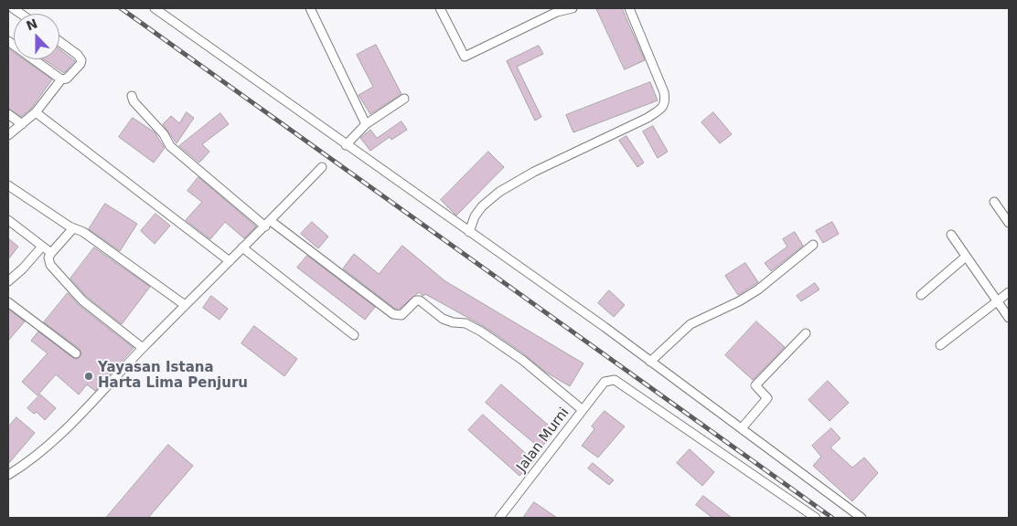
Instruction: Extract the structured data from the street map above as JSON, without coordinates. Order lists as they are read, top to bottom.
{
  "streets": {
    "street": ["Jalan Murni"]
  },
  "places": ["Yayasan Istana Harta Lima Penjuru"],
  "north": "top"
}
